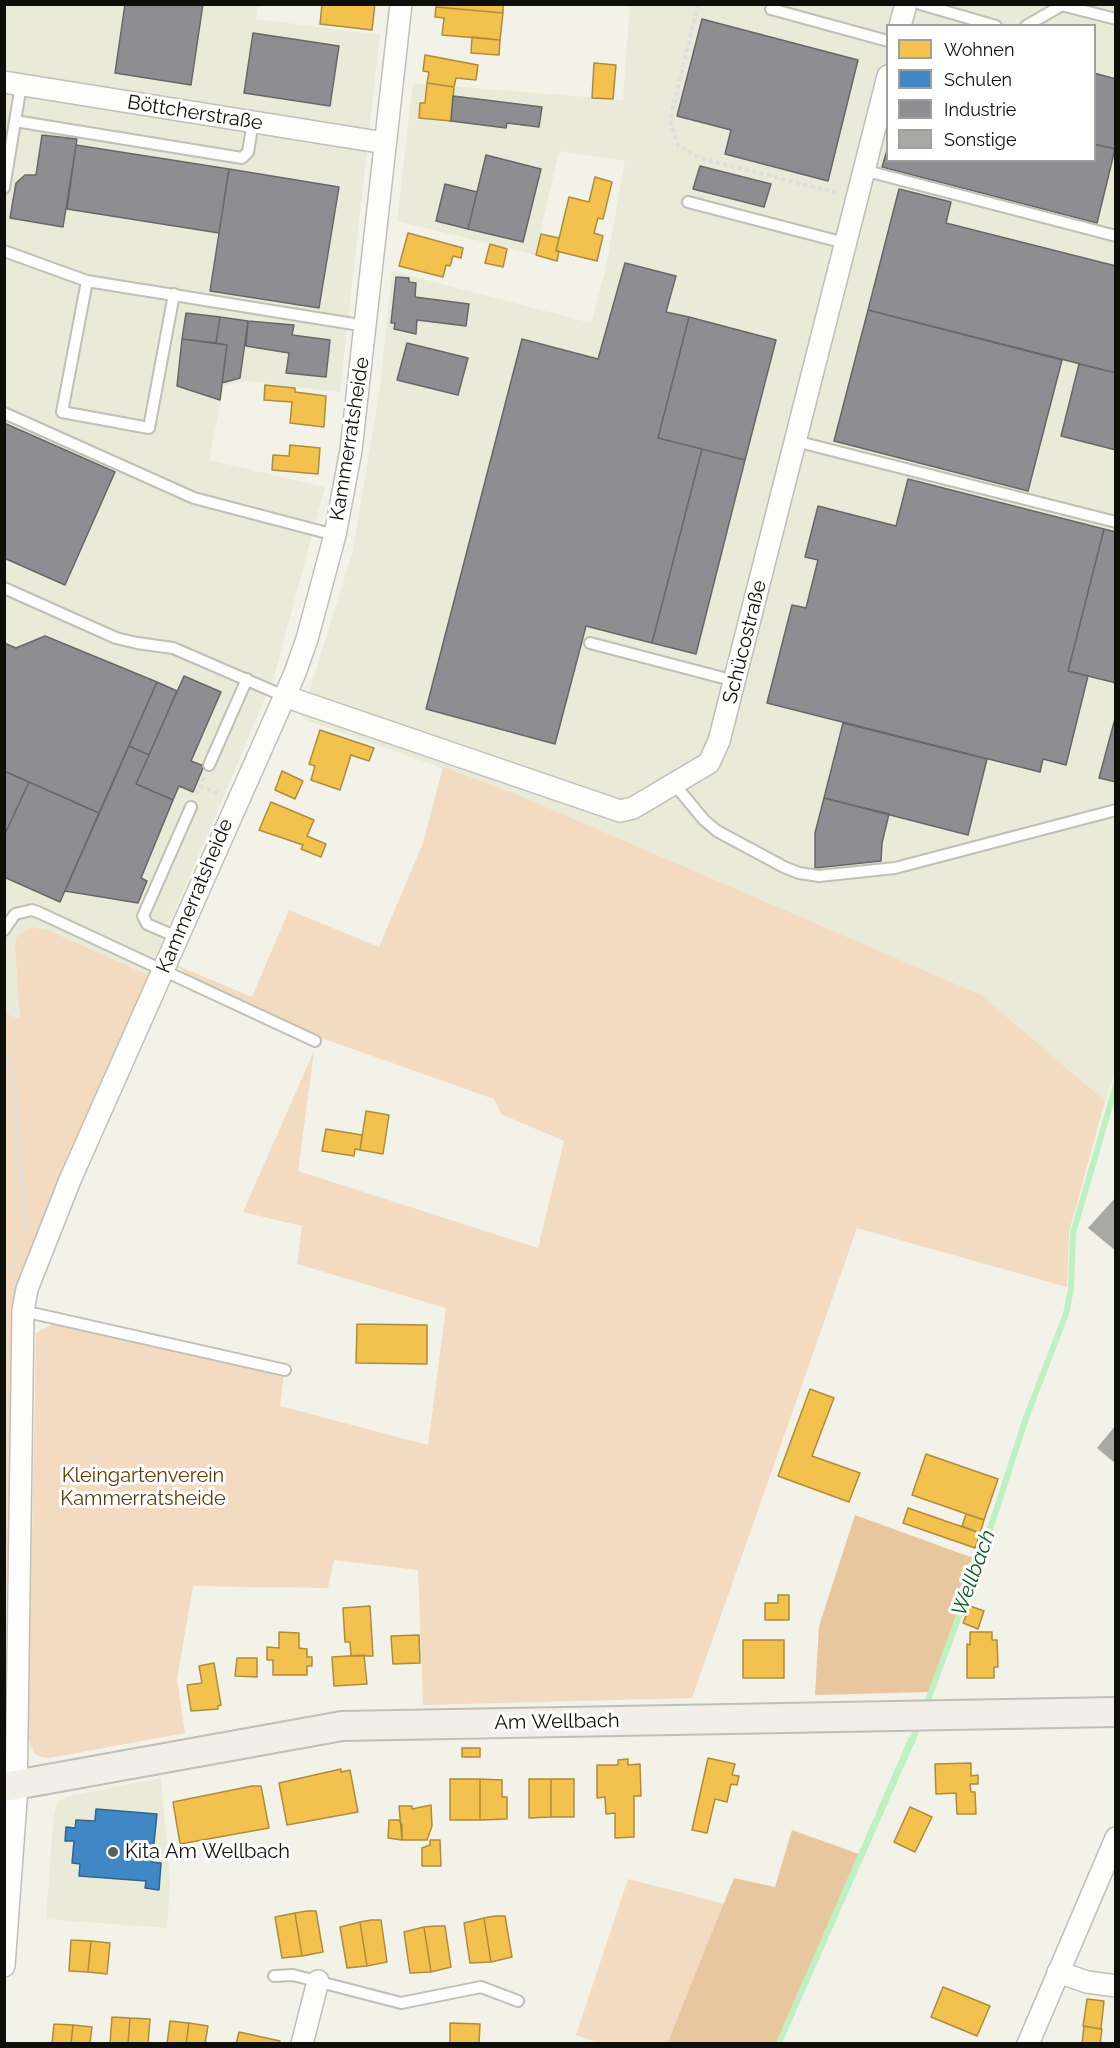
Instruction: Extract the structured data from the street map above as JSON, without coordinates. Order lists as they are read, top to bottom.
{
  "streets": {
    "main road": ["Am Wellbach"],
    "street": ["Böttcherstraße", "Kammerratsheide", "Schücostraße"]
  },
  "crossings": [
    ["Böttcherstraße", "Kammerratsheide"],
    ["Kammerratsheide", "Schücostraße"],
    ["Kammerratsheide", "Am Wellbach"]
  ],
  "water": ["Wellbach"],
  "parks": ["Kleingartenverein Kammerratsheide"],
  "places": ["Kita Am Wellbach"],
  "legend": [
    "Wohnen",
    "Schulen",
    "Industrie",
    "Sonstige"
  ]
}
